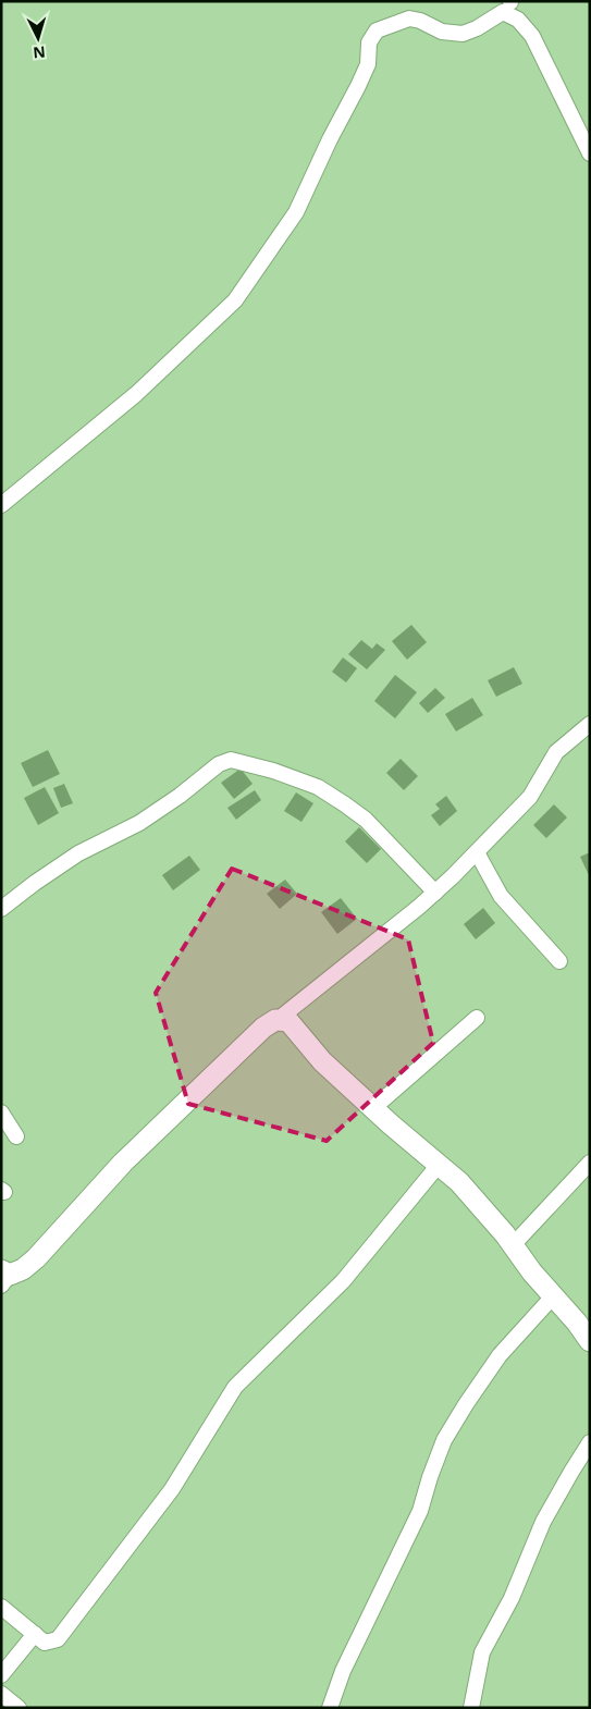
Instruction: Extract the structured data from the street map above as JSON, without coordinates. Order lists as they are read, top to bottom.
{
  "north": "bottom"
}
